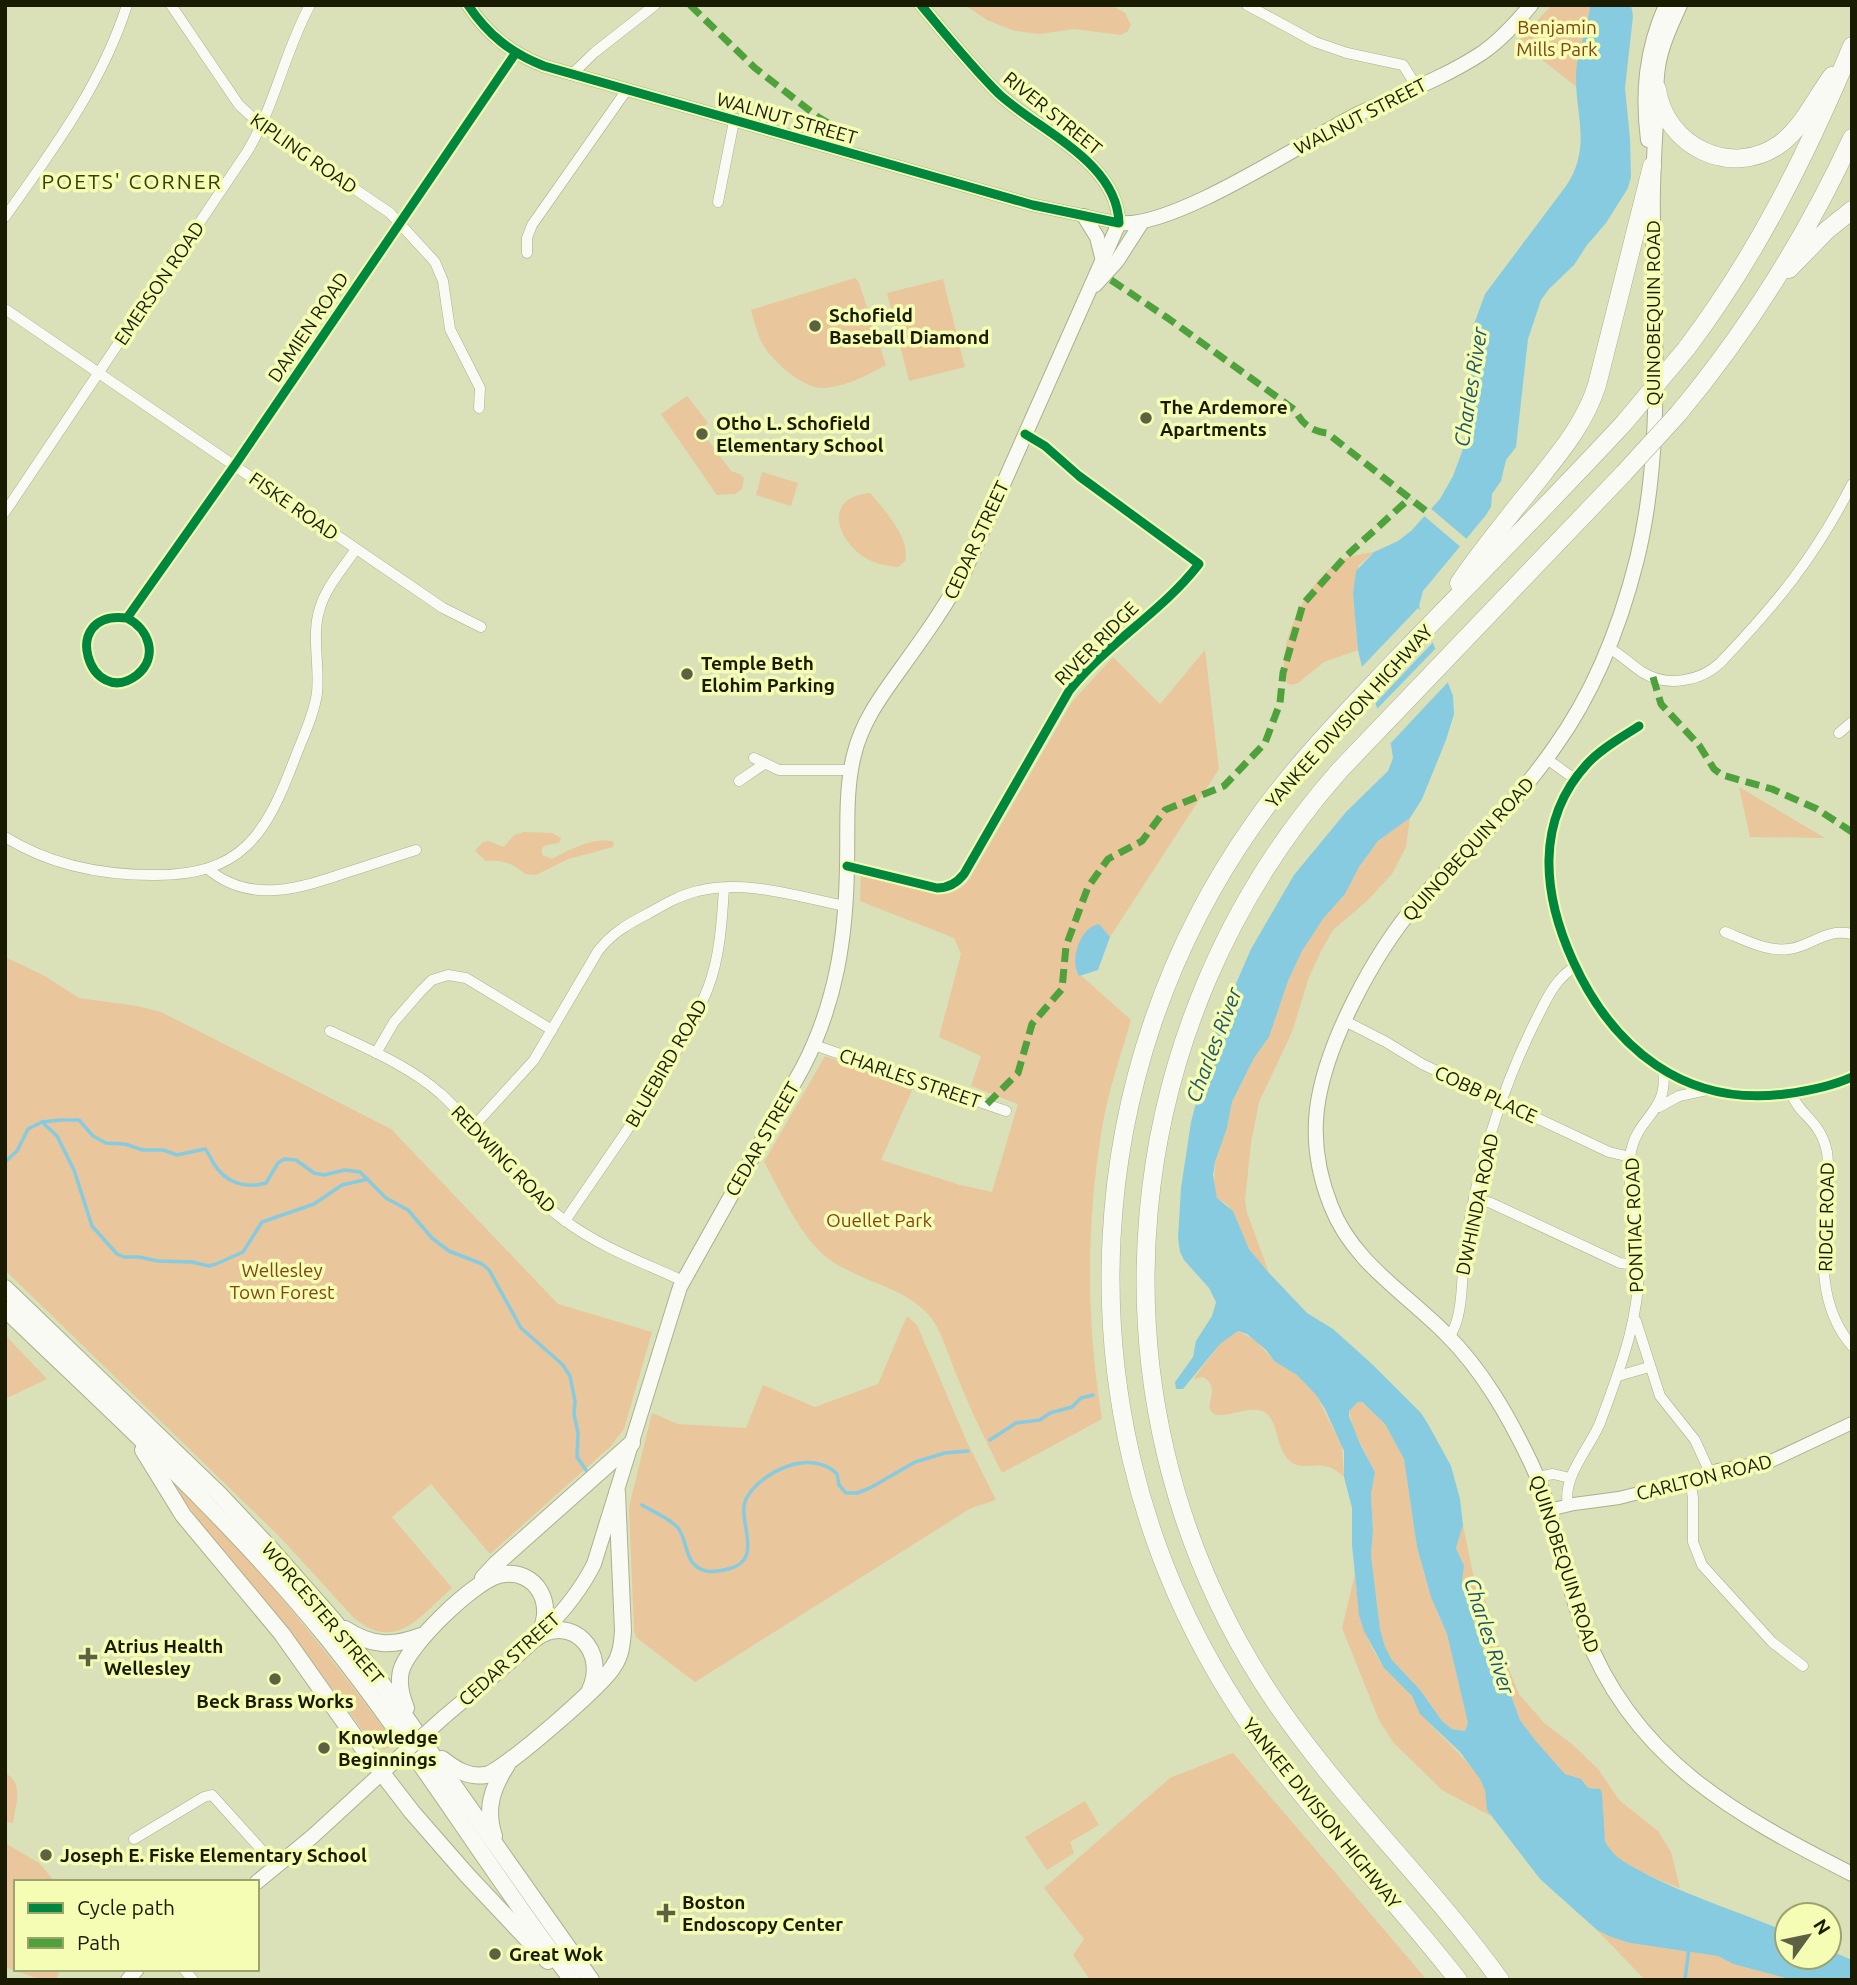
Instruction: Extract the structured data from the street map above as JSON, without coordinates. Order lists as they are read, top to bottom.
{
  "streets": {
    "highway": ["YANKEE DIVISION HIGHWAY", "WORCESTER STREET"],
    "main road": ["WALNUT STREET", "QUINOBEQUIN ROAD", "CEDAR STREET"],
    "street": [
      "RIVER STREET",
      "KIPLING ROAD",
      "EMERSON ROAD",
      "DAMIEN ROAD",
      "FISKE ROAD",
      "RIVER RIDGE",
      "BLUEBIRD ROAD",
      "CHARLES STREET",
      "COBB PLACE",
      "REDWING ROAD",
      "DWHINDA ROAD",
      "RIDGE ROAD",
      "PONTIAC ROAD",
      "CARLTON ROAD"
    ]
  },
  "crossings": [
    ["RIVER STREET", "WALNUT STREET"],
    ["RIVER STREET", "CEDAR STREET"],
    ["WALNUT STREET", "DAMIEN ROAD"],
    ["WALNUT STREET", "CEDAR STREET"],
    ["KIPLING ROAD", "EMERSON ROAD"],
    ["KIPLING ROAD", "DAMIEN ROAD"],
    ["EMERSON ROAD", "FISKE ROAD"],
    ["QUINOBEQUIN ROAD", "COBB PLACE"],
    ["QUINOBEQUIN ROAD", "DWHINDA ROAD"],
    ["QUINOBEQUIN ROAD", "CARLTON ROAD"],
    ["DAMIEN ROAD", "FISKE ROAD"],
    ["CEDAR STREET", "RIVER RIDGE"],
    ["CEDAR STREET", "CHARLES STREET"],
    ["CEDAR STREET", "REDWING ROAD"],
    ["BLUEBIRD ROAD", "REDWING ROAD"],
    ["COBB PLACE", "DWHINDA ROAD"],
    ["COBB PLACE", "PONTIAC ROAD"],
    ["PONTIAC ROAD", "CARLTON ROAD"]
  ],
  "districts": ["POETS' CORNER"],
  "water": ["Charles River"],
  "parks": ["Benjamin Mills Park", "Ouellet Park", "Wellesley Town Forest"],
  "places": {
    "other": [
      "Schofield Baseball Diamond",
      "The Ardemore Apartments",
      "Otho L. Schofield Elementary School",
      "Temple Beth Elohim Parking",
      "Beck Brass Works",
      "Knowledge Beginnings",
      "Joseph E. Fiske Elementary School",
      "Great Wok"
    ],
    "health": ["Atrius Health Wellesley", "Boston Endoscopy Center"]
  },
  "legend": ["Cycle path", "Path"],
  "north": "top right"
}
